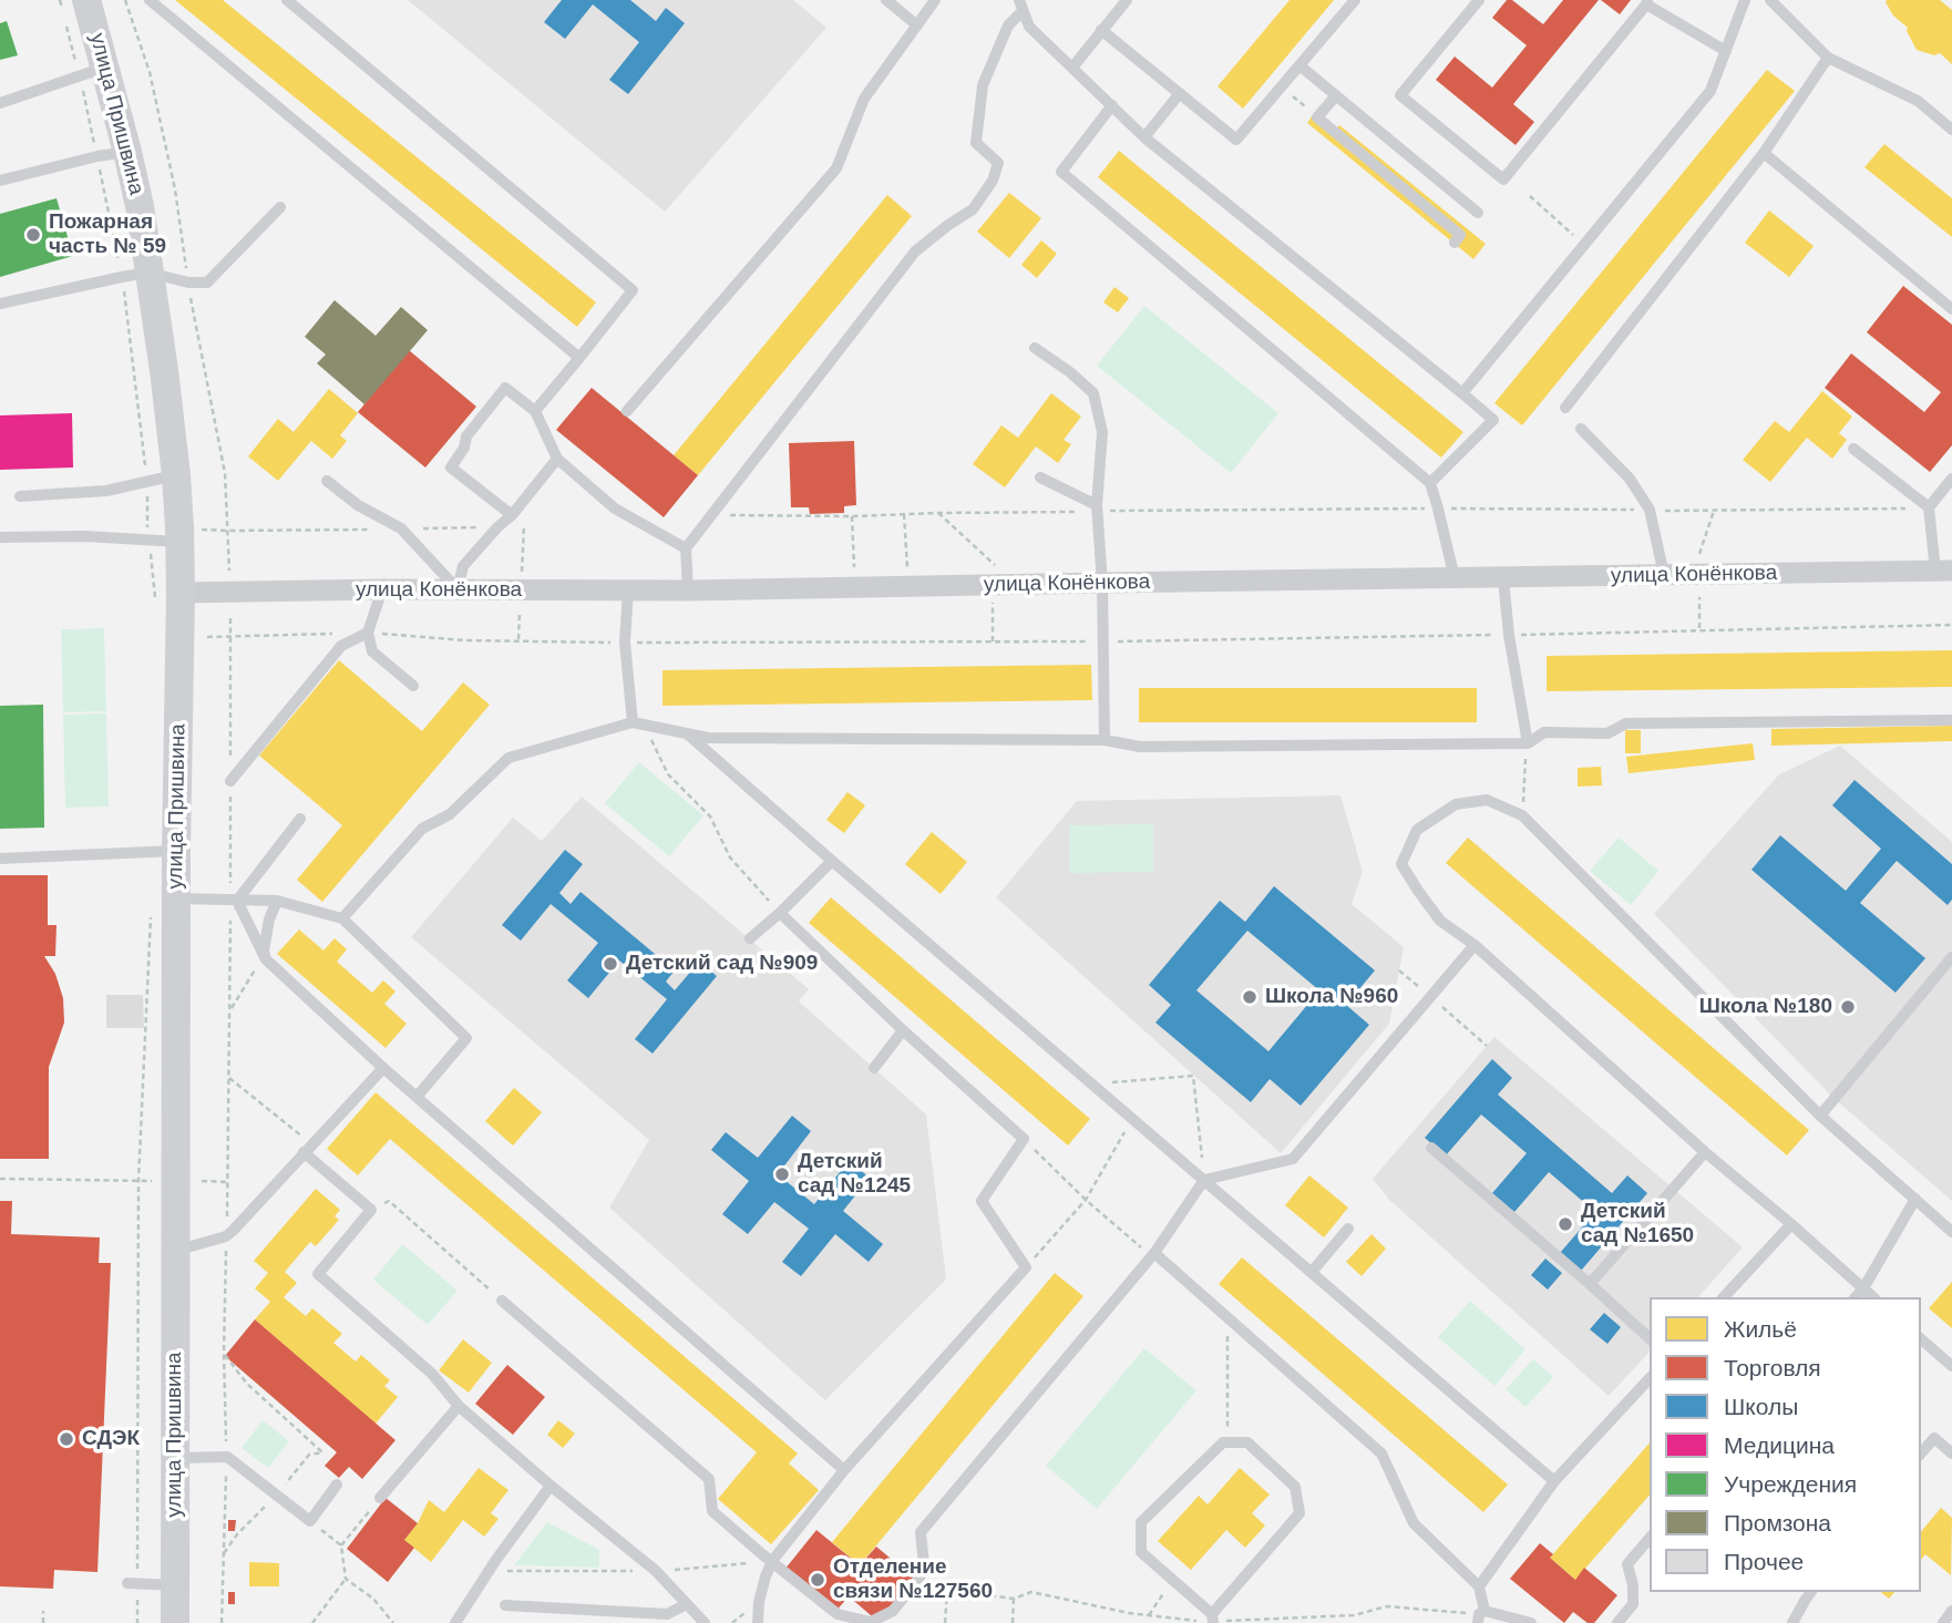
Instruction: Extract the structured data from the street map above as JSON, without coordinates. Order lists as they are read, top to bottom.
{
  "streets": {
    "street": ["улица Пришвина", "улица Конёнкова"]
  },
  "crossings": [
    ["улица Пришвина", "улица Конёнкова"]
  ],
  "places": [
    "Пожарная часть № 59",
    "Детский сад №909",
    "Школа №960",
    "Школа №180",
    "Детский сад №1245",
    "Детский сад №1650",
    "СДЭК",
    "Отделение связи №127560"
  ],
  "legend": [
    "Жильё",
    "Торговля",
    "Школы",
    "Медицина",
    "Учреждения",
    "Промзона",
    "Прочее"
  ]
}
